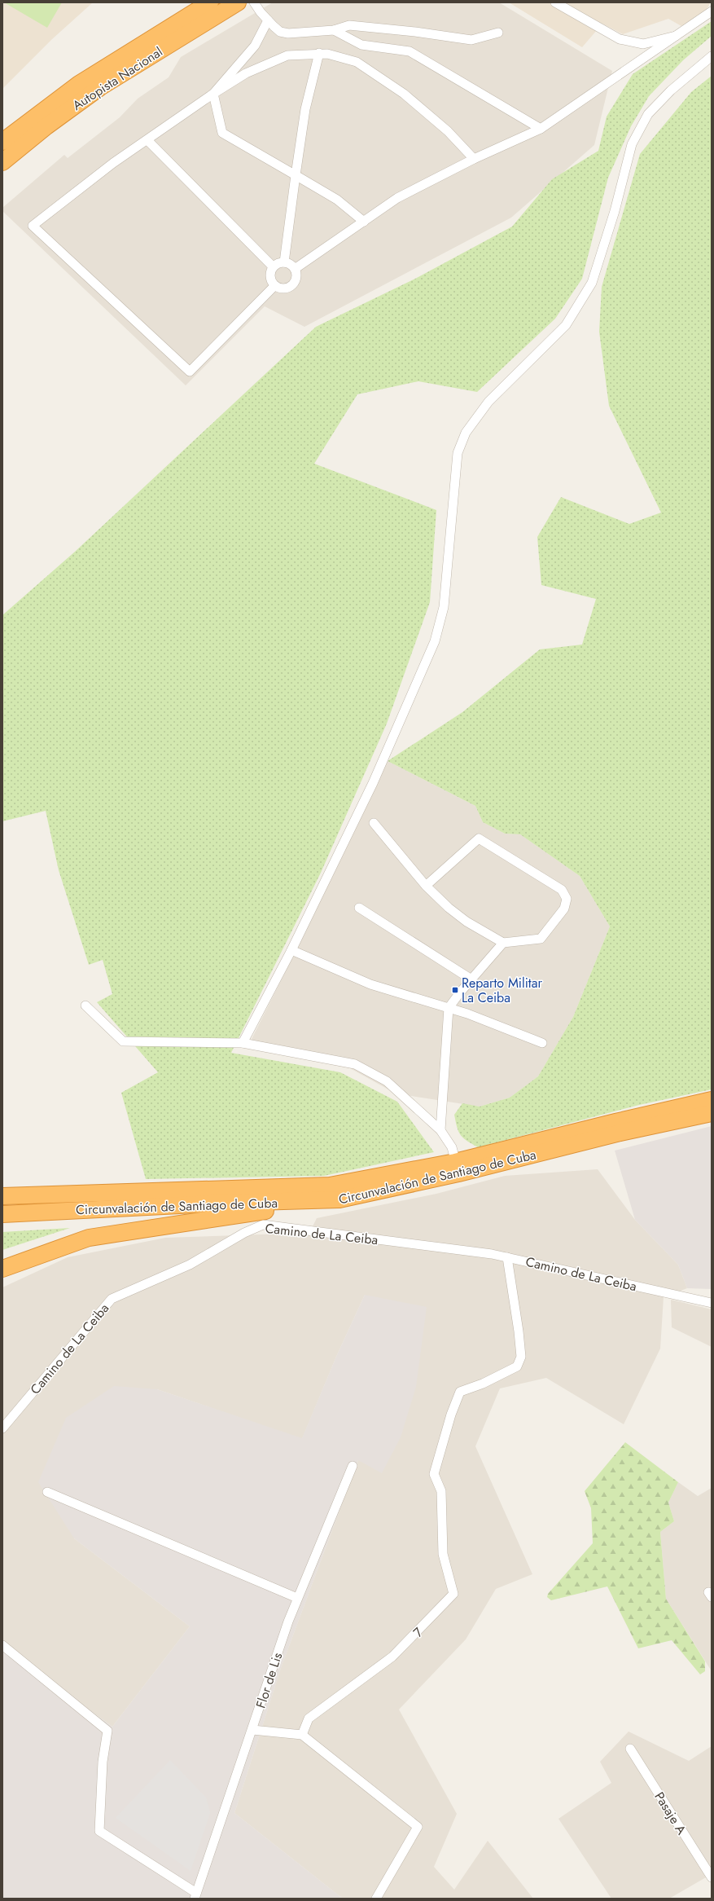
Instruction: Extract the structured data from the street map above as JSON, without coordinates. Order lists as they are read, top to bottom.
{
  "streets": {
    "highway": ["Autopista Nacional", "Circunvalación de Santiago de Cuba"],
    "street": [
      "Camino de La Ceiba",
      "7",
      "Flor de Lis",
      "Pasaje A"
    ]
  },
  "crossings": [
    ["Camino de La Ceiba", "7"]
  ],
  "places": {
    "transit": ["Reparto Militar La Ceiba"]
  }
}
